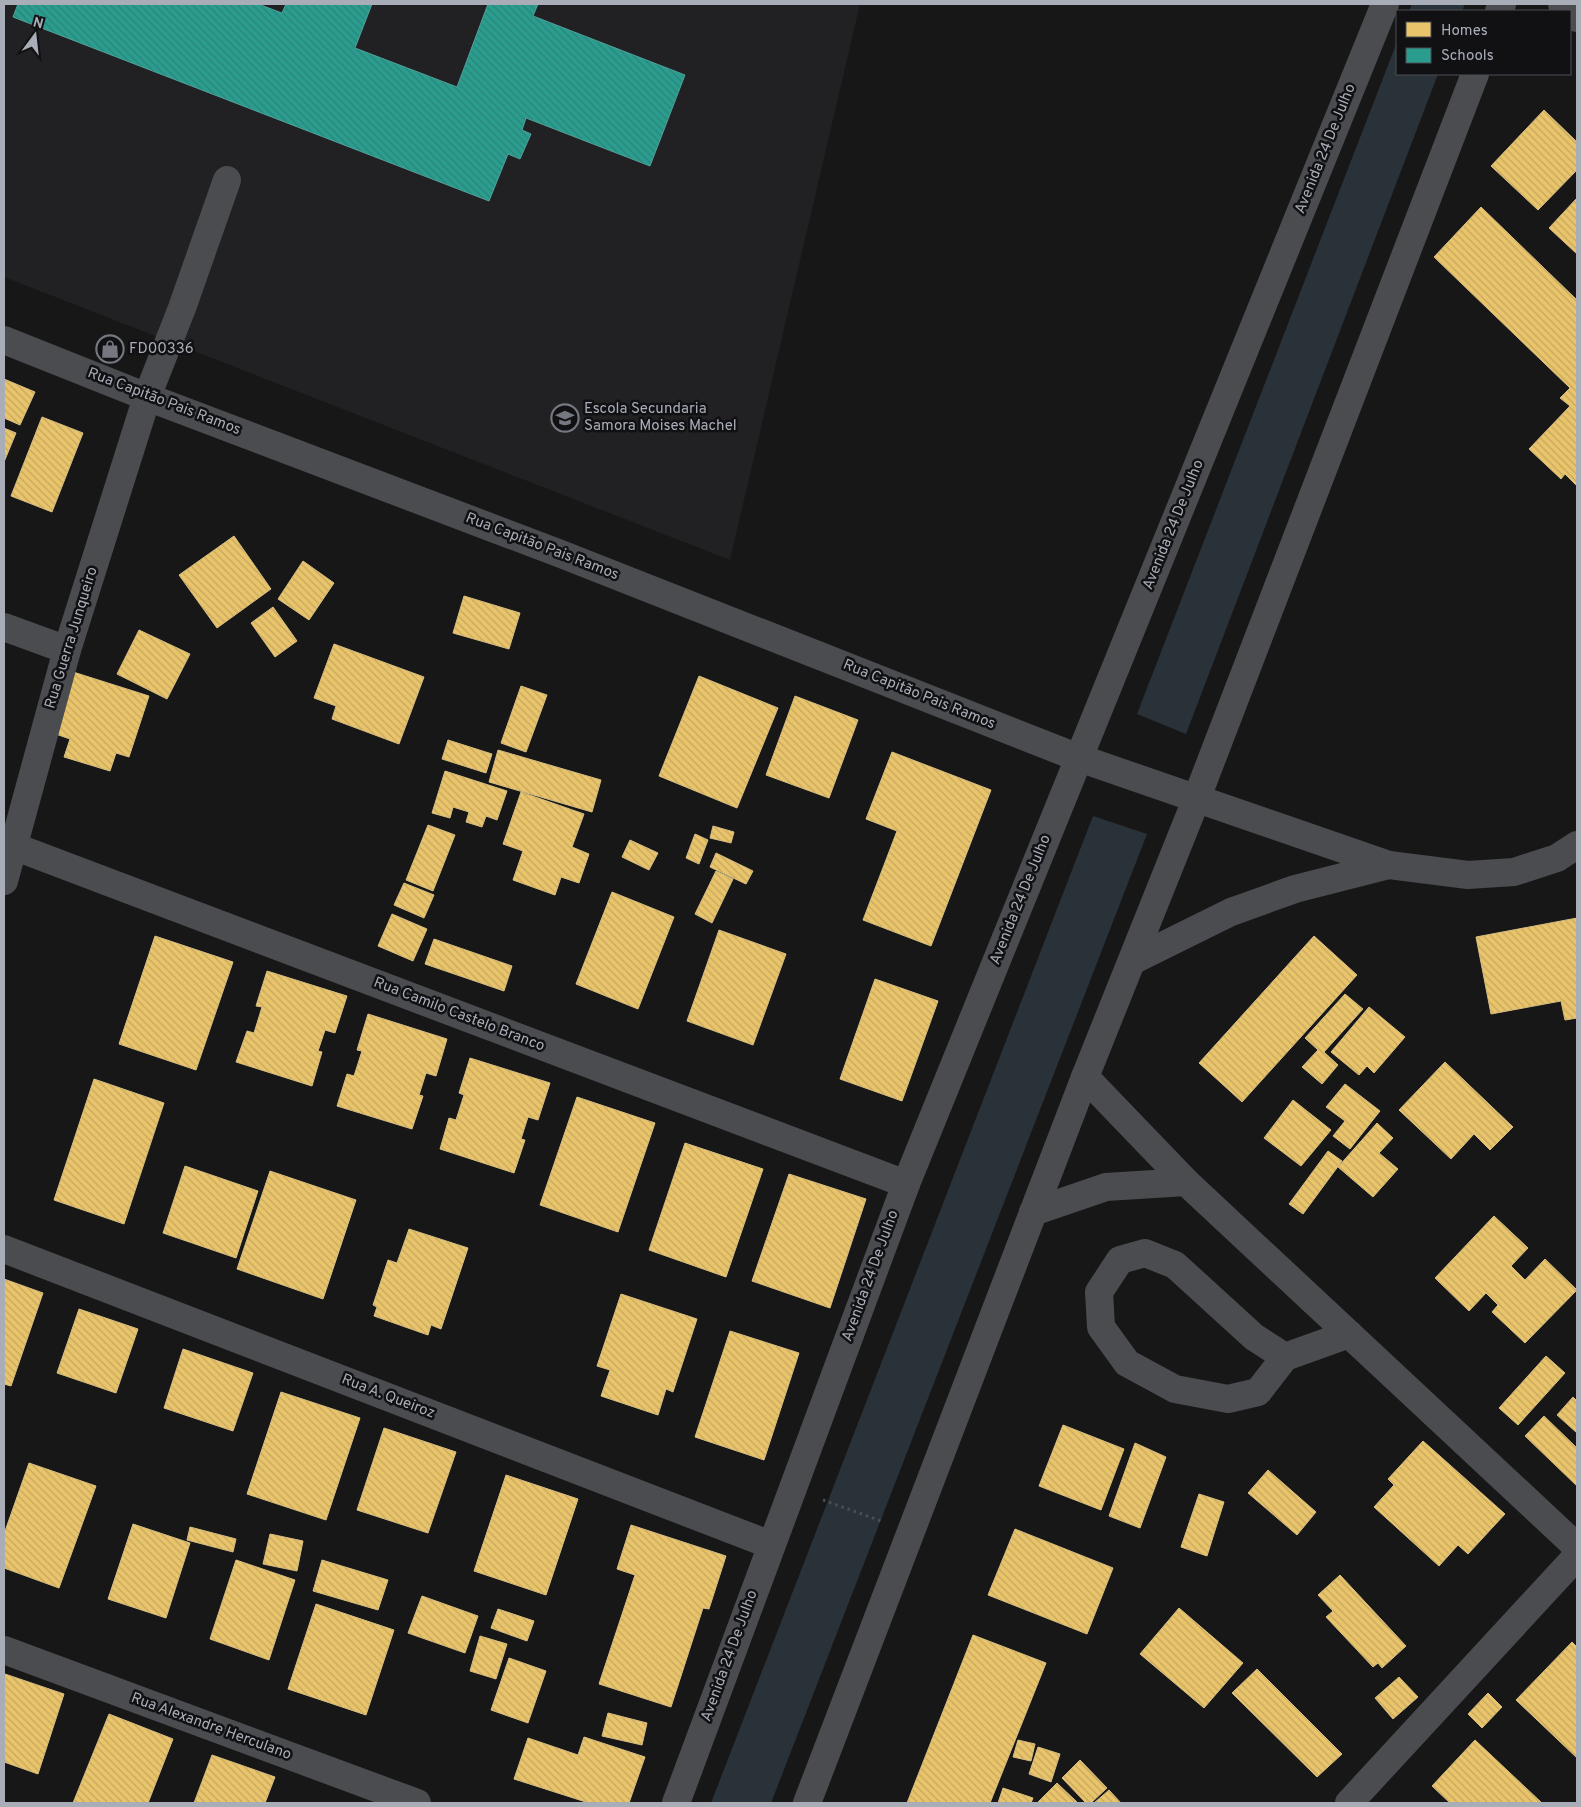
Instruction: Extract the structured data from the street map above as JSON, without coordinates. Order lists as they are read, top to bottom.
{
  "streets": {
    "street": [
      "Avenida 24 De Julho",
      "Rua Capitão Pais Ramos",
      "Rua Guerra Junqueiro",
      "Rua Camilo Castelo Branco",
      "Rua A. Queiroz",
      "Rua Alexandre Herculano"
    ]
  },
  "crossings": [
    ["Avenida 24 De Julho", "Rua Capitão Pais Ramos"],
    ["Avenida 24 De Julho", "Rua Camilo Castelo Branco"],
    ["Avenida 24 De Julho", "Rua A. Queiroz"],
    ["Rua Capitão Pais Ramos", "Rua Guerra Junqueiro"],
    ["Rua Guerra Junqueiro", "Rua Camilo Castelo Branco"]
  ],
  "places": {
    "shop": ["FD00336"],
    "school or university": ["Escola Secundaria Samora Moises Machel"]
  },
  "legend": ["Homes", "Schools"],
  "north": "top"
}
